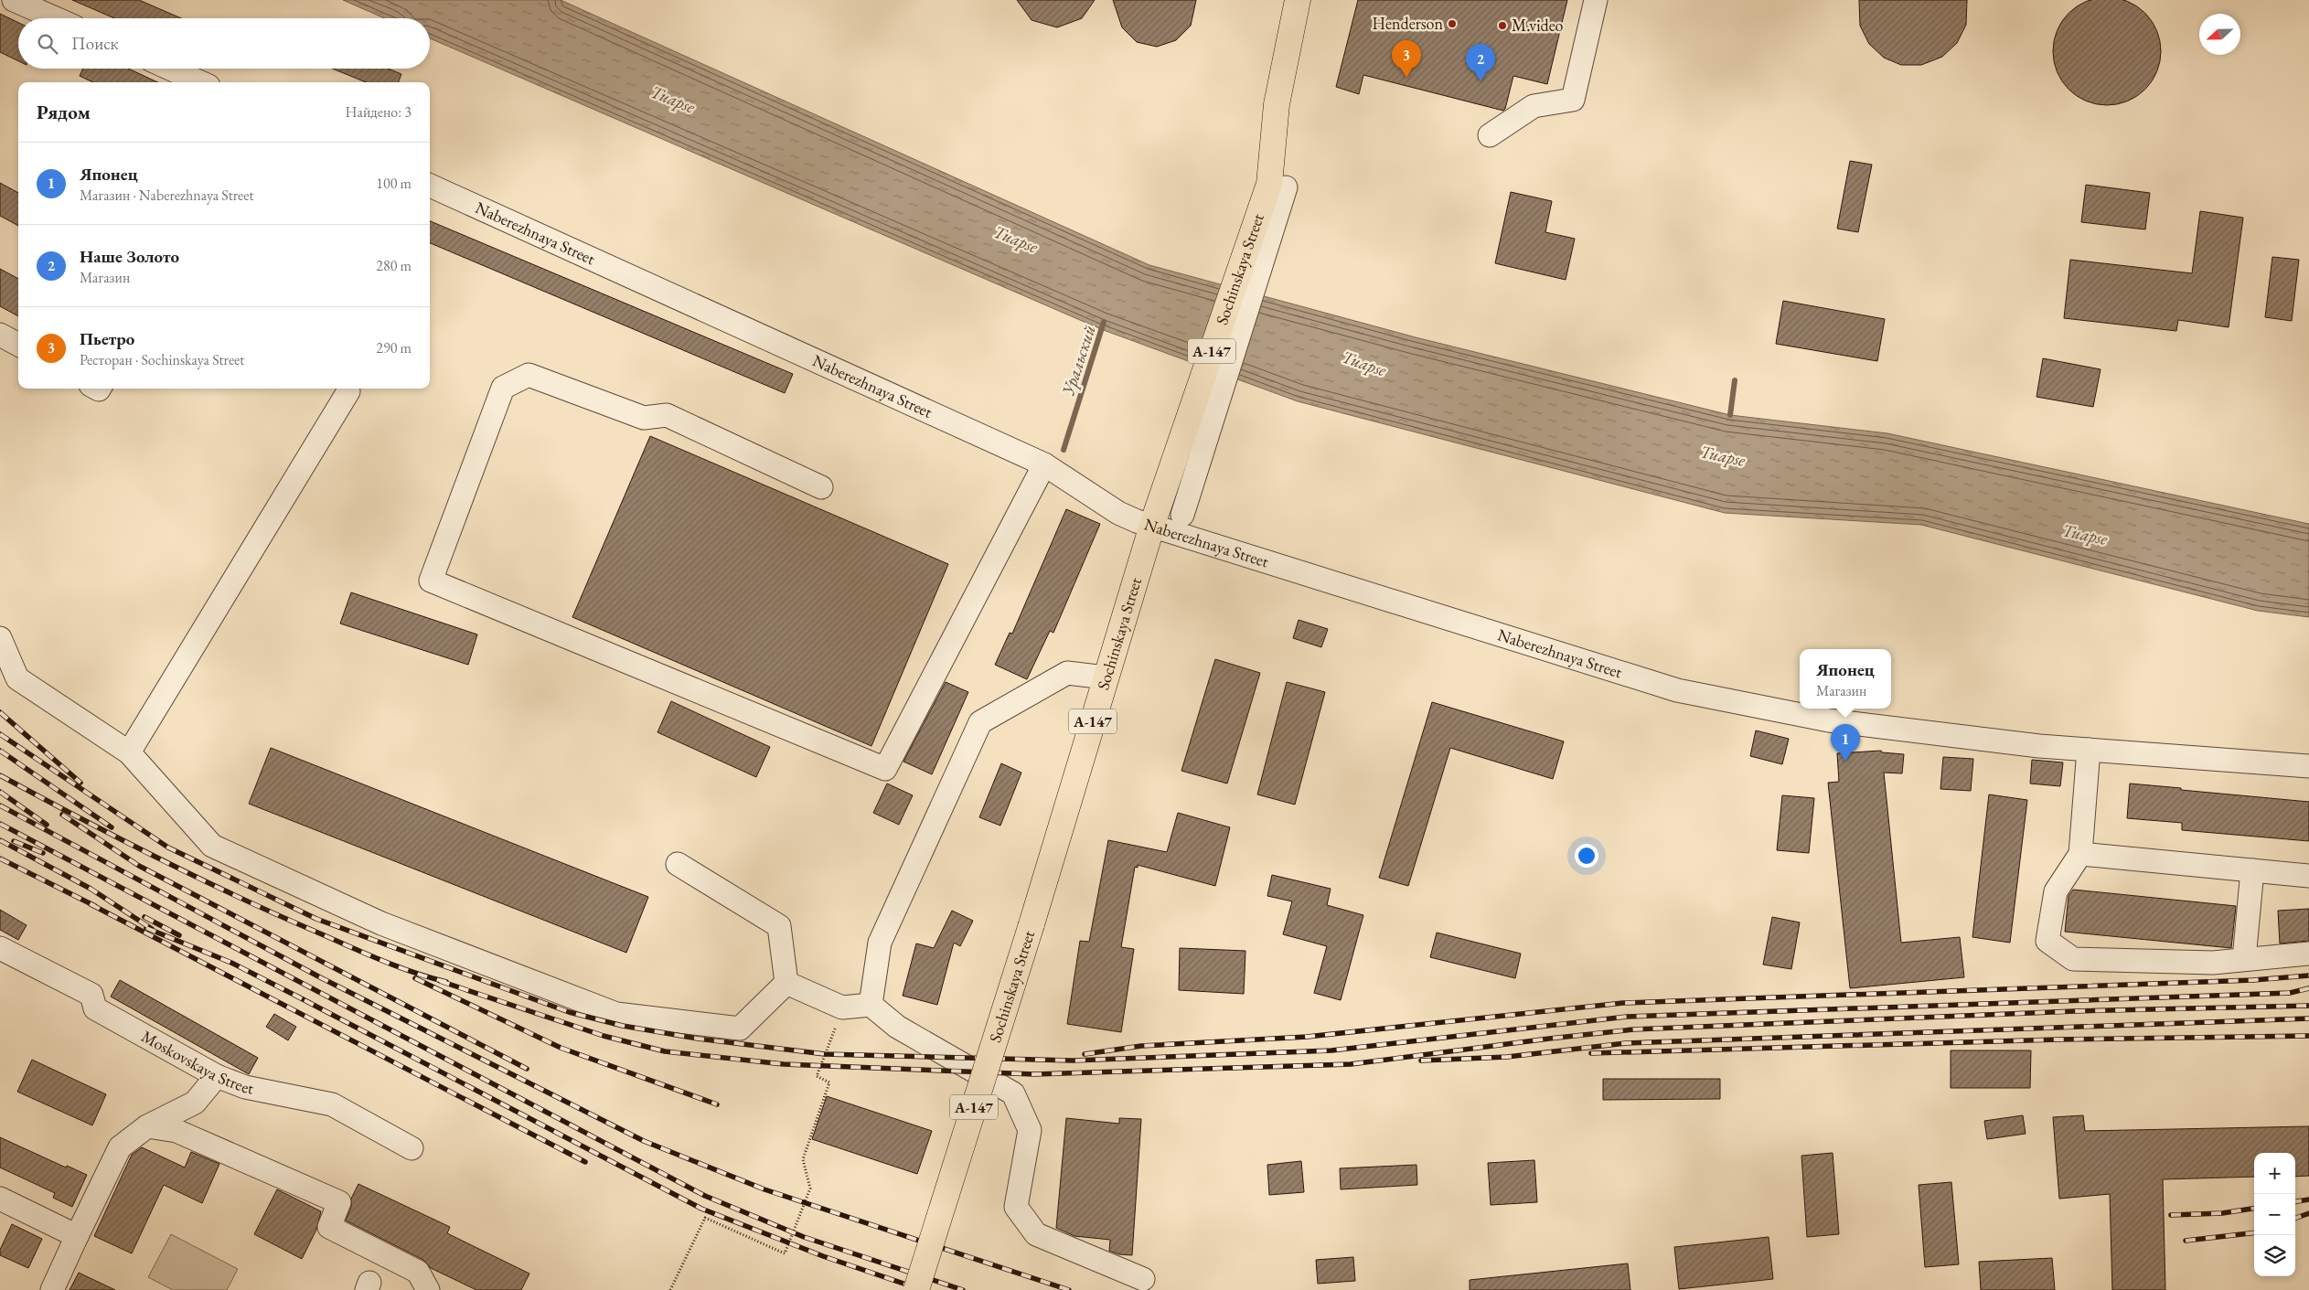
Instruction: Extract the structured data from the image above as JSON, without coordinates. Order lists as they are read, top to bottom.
{
  "streets": {
    "highway": ["Sochinskaya Street", "А-147"],
    "street": ["Naberezhnaya Street", "Moskovskaya Street"]
  },
  "crossings": [
    ["Naberezhnaya Street", "Sochinskaya Street"]
  ],
  "water": ["Tuapse", "Уральский"],
  "places": ["Henderson", "M.video"],
  "north": "left",
  "page": {
    "search": "Поиск",
    "pins": ["3", "2", "1"],
    "heading": ["Рядом", "Найдено: 3"],
    "list": [
      {
        "mark": "1",
        "name": "Японец",
        "note": "Магазин · Naberezhnaya Street",
        "value": "100 m"
      },
      {
        "mark": "2",
        "name": "Наше Золото",
        "note": "Магазин",
        "value": "280 m"
      },
      {
        "mark": "3",
        "name": "Пьетро",
        "note": "Ресторан · Sochinskaya Street",
        "value": "290 m"
      }
    ],
    "popup": ["Японец", "Магазин"],
    "map_buttons": ["+", "−"]
  }
}
